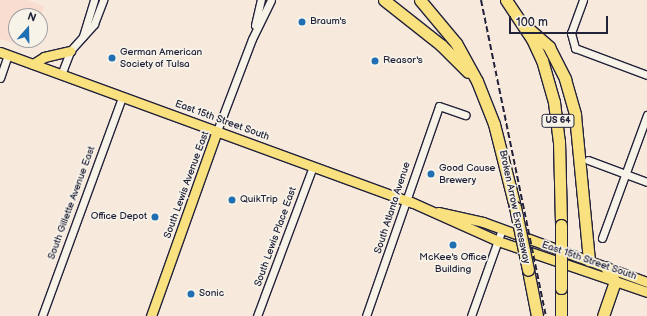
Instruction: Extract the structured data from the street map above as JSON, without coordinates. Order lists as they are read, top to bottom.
{
  "streets": {
    "highway": ["US 64", "Broken Arrow Expressway"],
    "main road": ["East 15th Street South", "South Lewis Avenue East"],
    "street": ["South Gillette Avenue East", "South Atlanta Avenue", "South Lewis Place East"]
  },
  "crossings": [
    ["East 15th Street South", "South Lewis Avenue East"],
    ["East 15th Street South", "South Gillette Avenue East"],
    ["East 15th Street South", "South Atlanta Avenue"],
    ["East 15th Street South", "South Lewis Place East"]
  ],
  "places": [
    "Braum's",
    "German American Society of Tulsa",
    "Reasor's",
    "Good Cause Brewery",
    "QuikTrip",
    "Office Depot",
    "McKee's Office Building",
    "Sonic"
  ],
  "scale_bar": "100 m",
  "north": "top"
}
